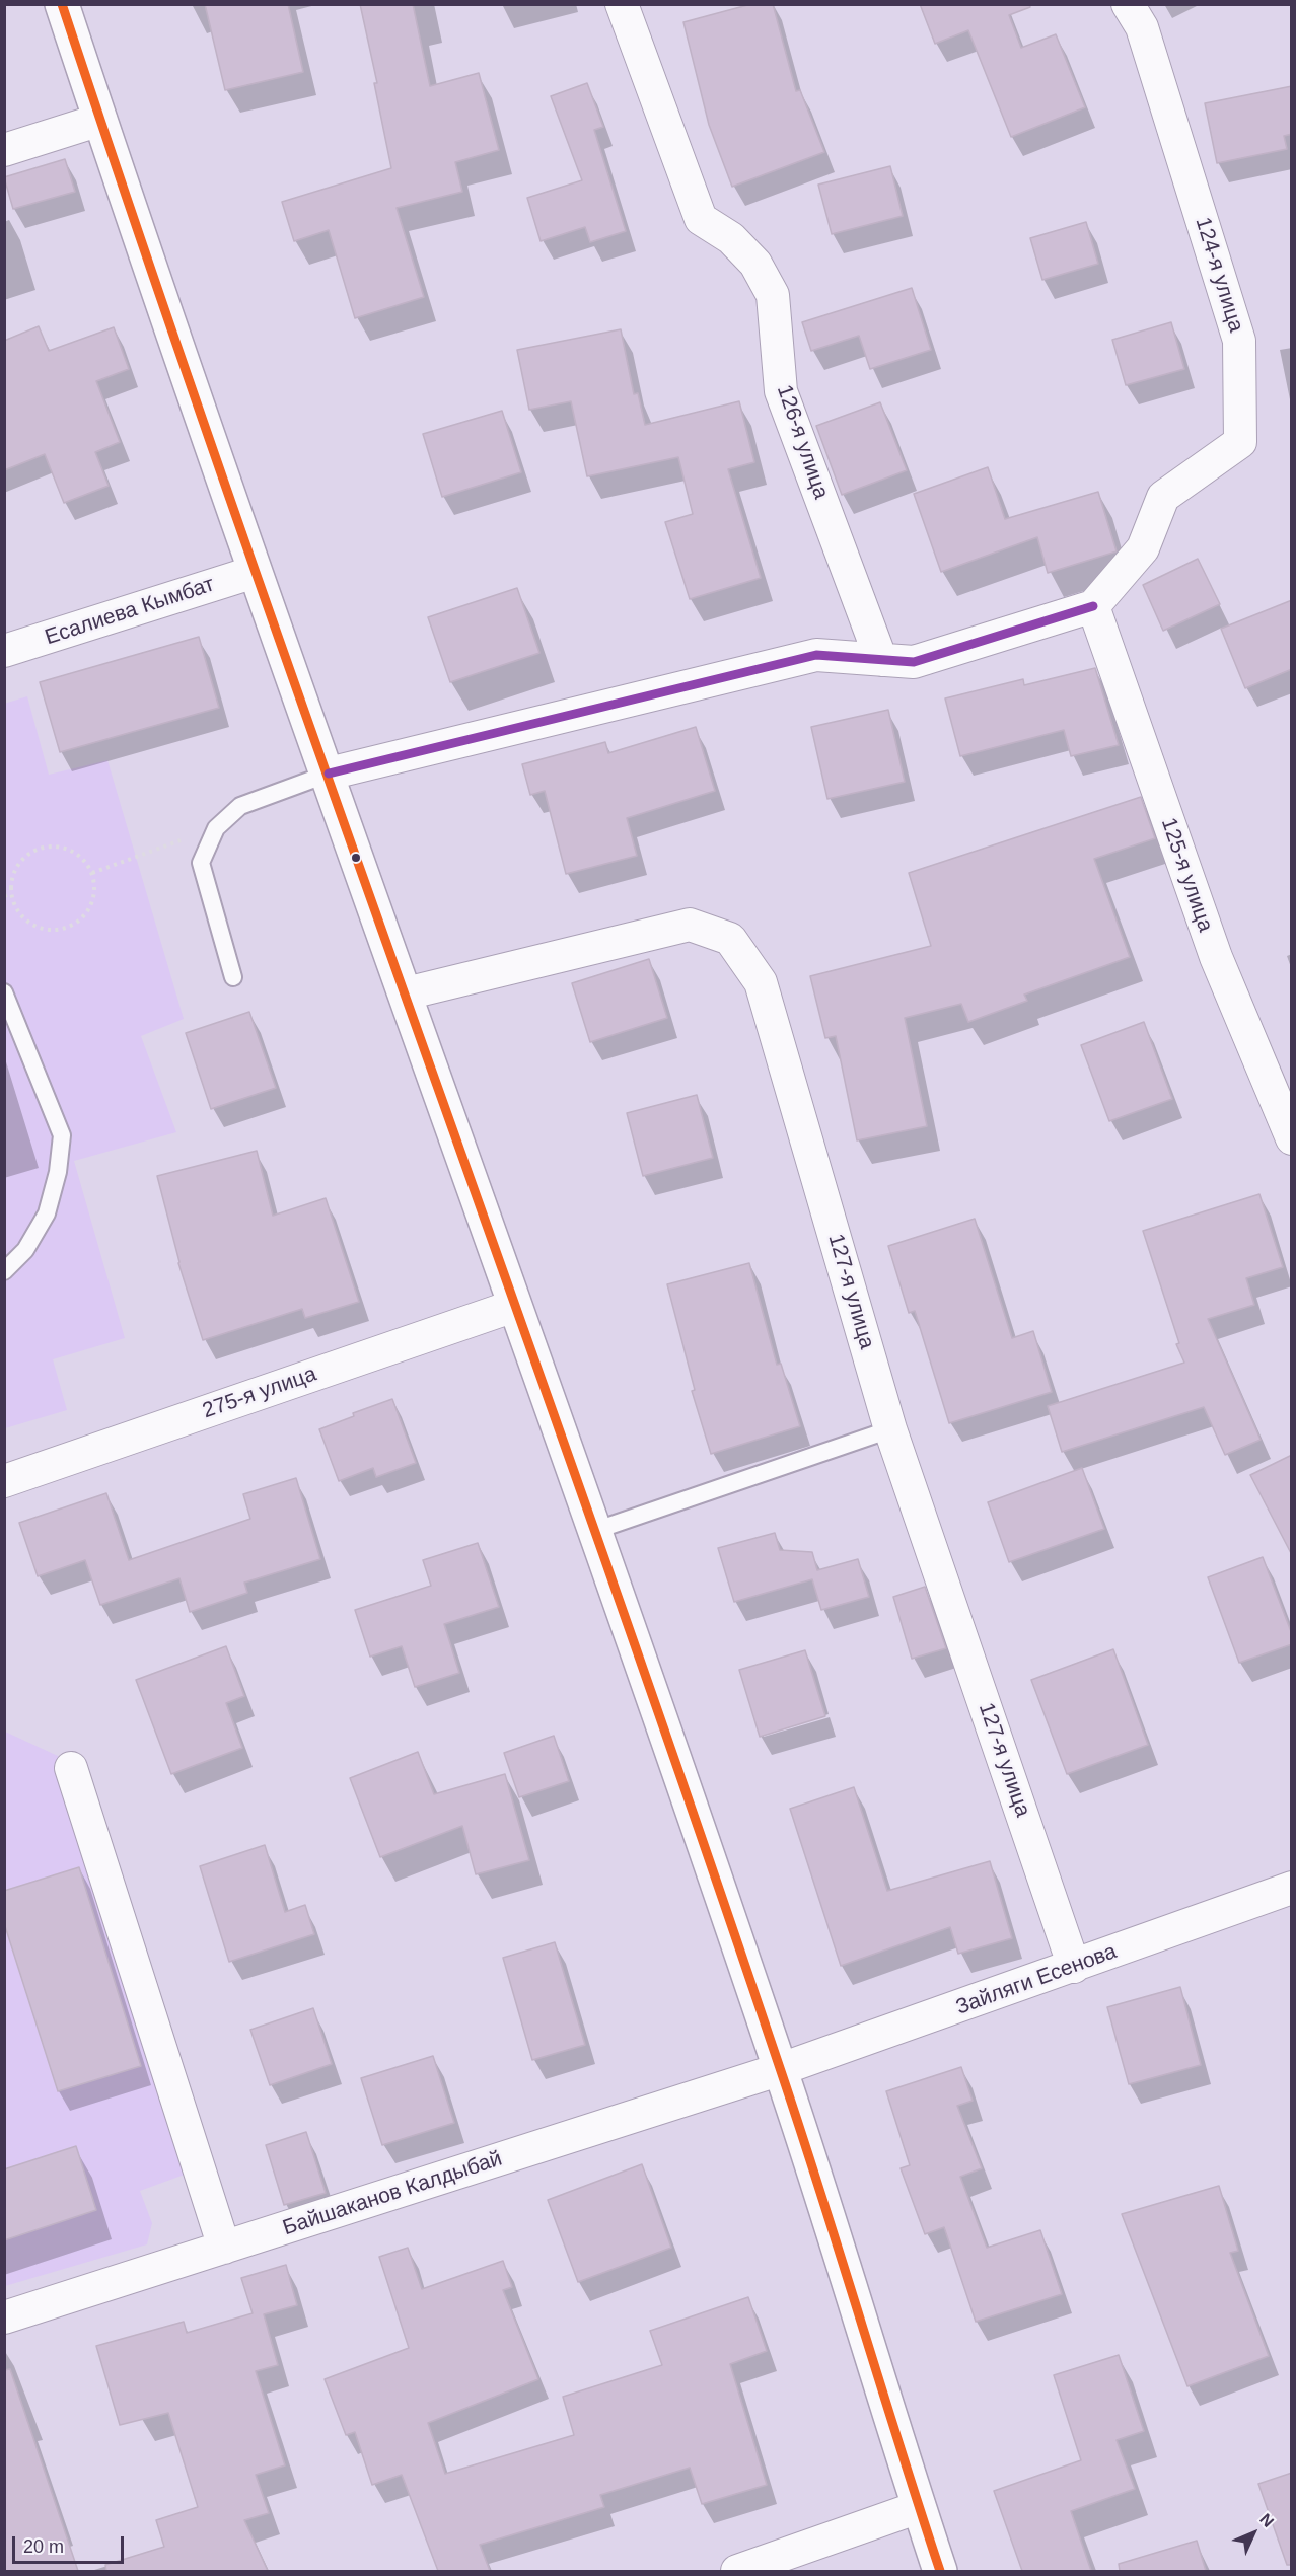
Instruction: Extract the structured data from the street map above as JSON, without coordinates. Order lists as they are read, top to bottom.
{
  "streets": {
    "street": [
      "124-я улица",
      "126-я улица",
      "Есалиева Кымбат",
      "125-я улица",
      "127-я улица",
      "275-я улица",
      "Зайляги Есенова",
      "Байшаканов Калдыбай"
    ]
  },
  "crossings": [
    ["124-я улица", "125-я улица"],
    ["127-я улица", "Зайляги Есенова"],
    ["Зайляги Есенова", "Байшаканов Калдыбай"]
  ],
  "scale_bar": "20 m",
  "north": "top right"
}
